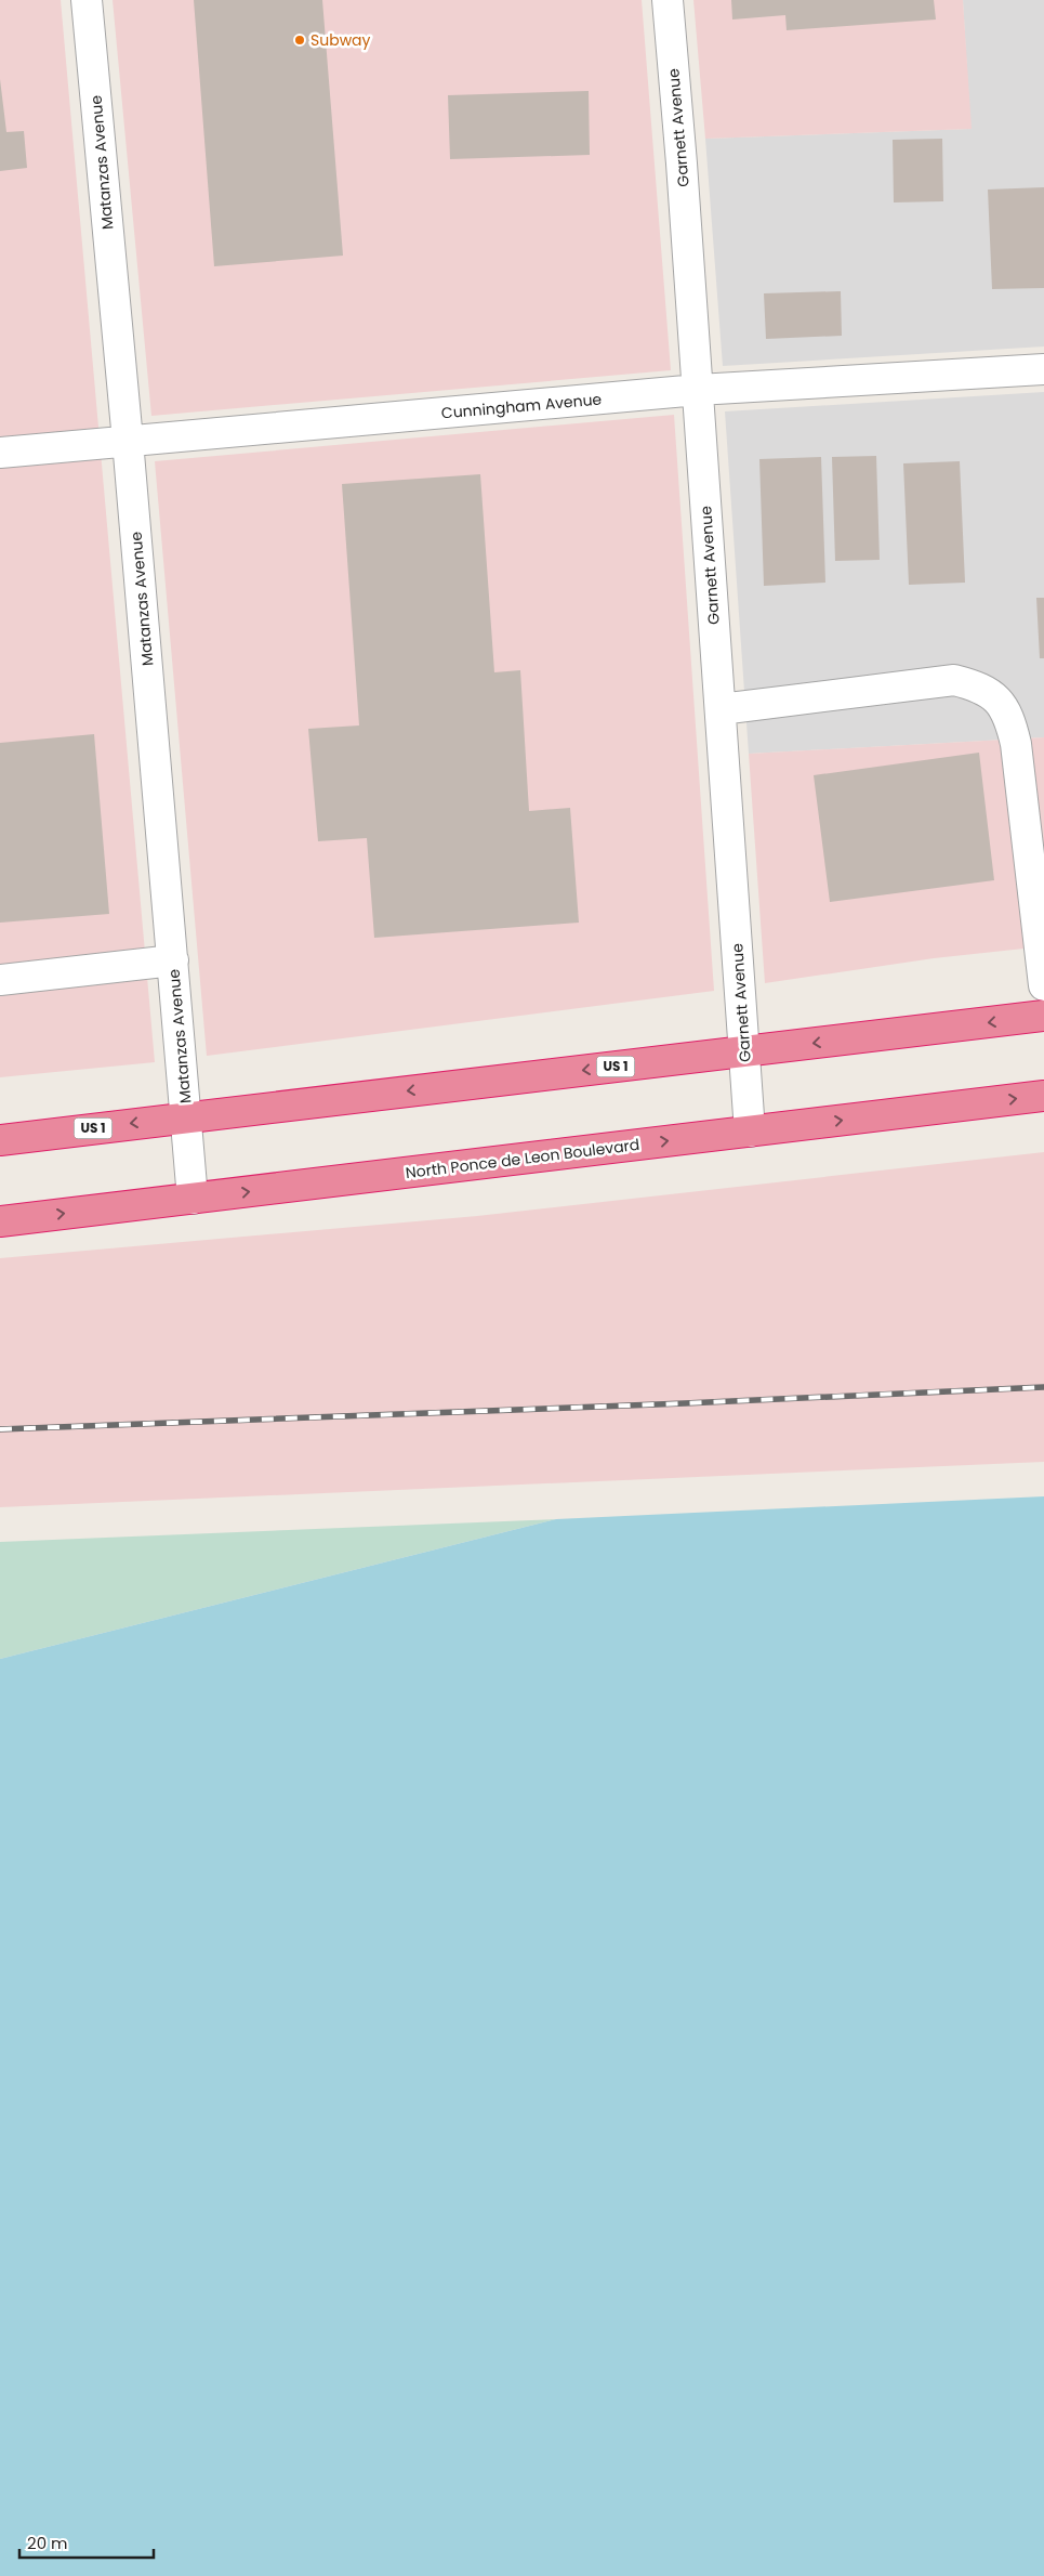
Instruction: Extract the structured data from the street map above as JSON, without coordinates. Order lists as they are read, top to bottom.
{
  "streets": {
    "highway": ["US 1", "North Ponce de Leon Boulevard"],
    "street": ["Garnett Avenue", "Matanzas Avenue", "Cunningham Avenue"]
  },
  "crossings": [
    ["Garnett Avenue", "Cunningham Avenue"],
    ["Garnett Avenue", "US 1"],
    ["Garnett Avenue", "North Ponce de Leon Boulevard"],
    ["Matanzas Avenue", "Cunningham Avenue"],
    ["Matanzas Avenue", "US 1"],
    ["Matanzas Avenue", "North Ponce de Leon Boulevard"]
  ],
  "places": ["Subway"],
  "scale_bar": "20 m"
}
